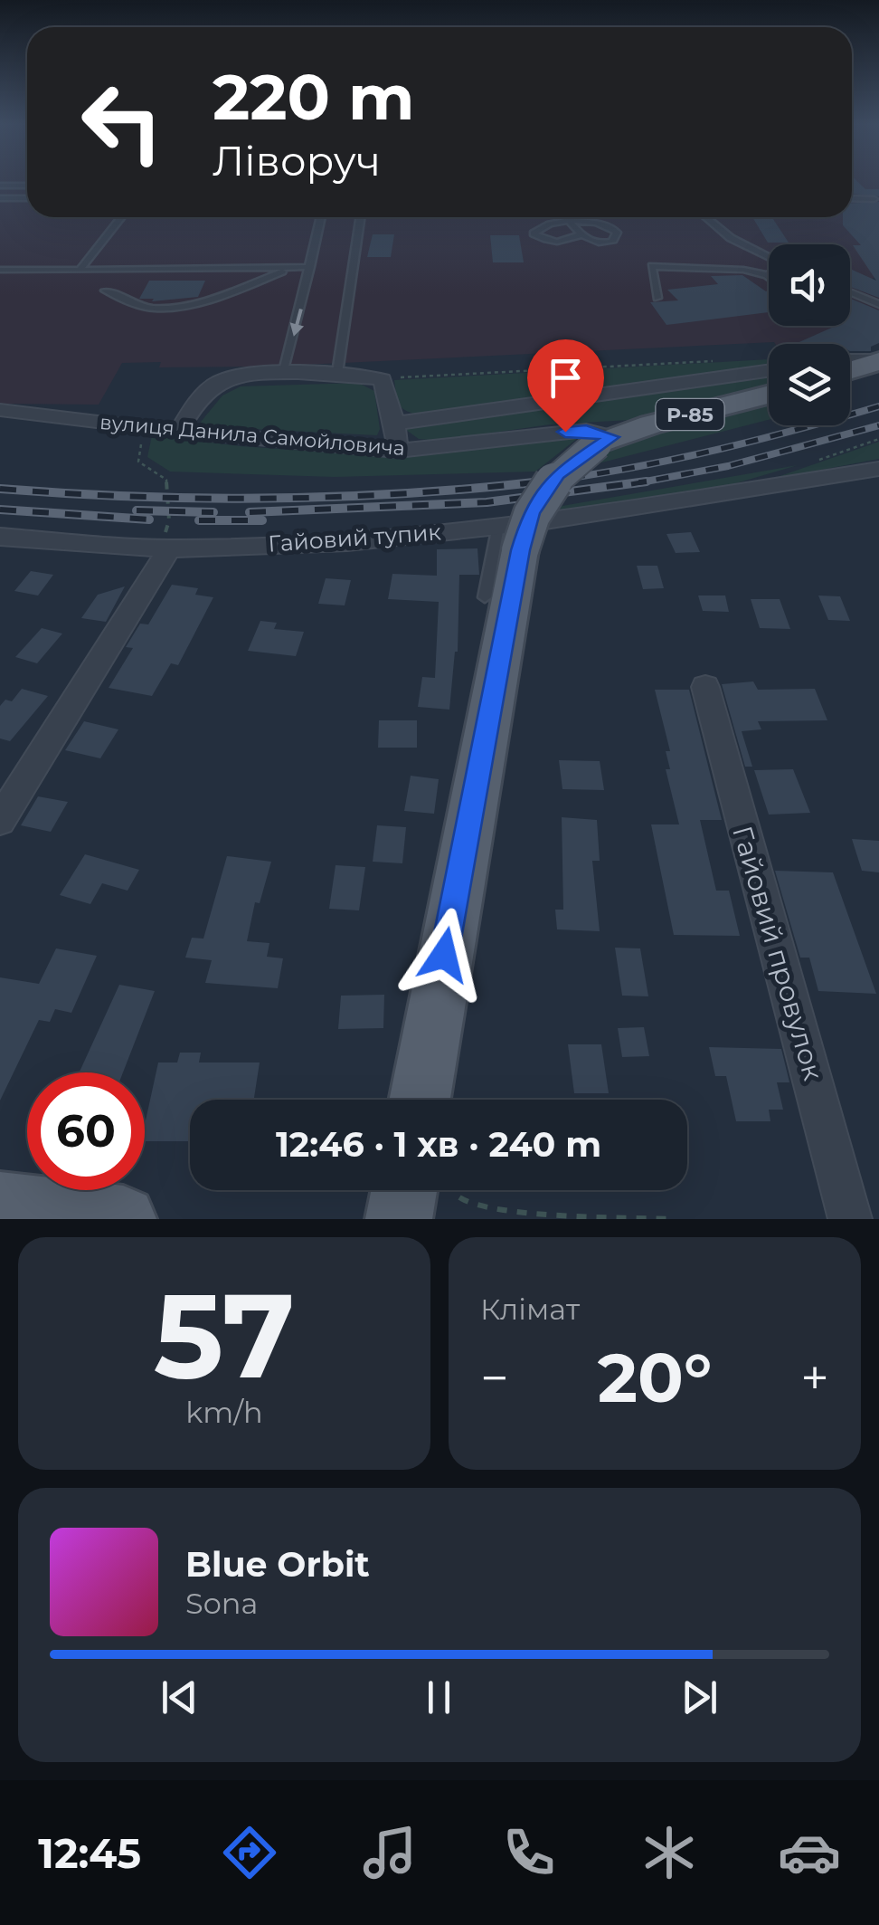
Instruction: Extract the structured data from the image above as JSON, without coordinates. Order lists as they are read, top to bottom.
{
  "streets": {
    "main road": ["Р-85"],
    "street": ["вулиця Данила Самойловича", "Гайовий тупик", "Гайовий провулок"]
  },
  "crossings": [
    ["Р-85", "вулиця Данила Самойловича"],
    ["Р-85", "Гайовий тупик"]
  ],
  "page": {
    "turn": ["220 m", "Ліворуч"],
    "limit": "60",
    "trip": "12:46 · 1 хв · 240 m",
    "tile": [
      ["57", "km/h"],
      "Клімат"
    ],
    "heat": ["−", "20°", "+"],
    "song": ["Blue Orbit", "Sona"],
    "tabs": "12:45"
  }
}
